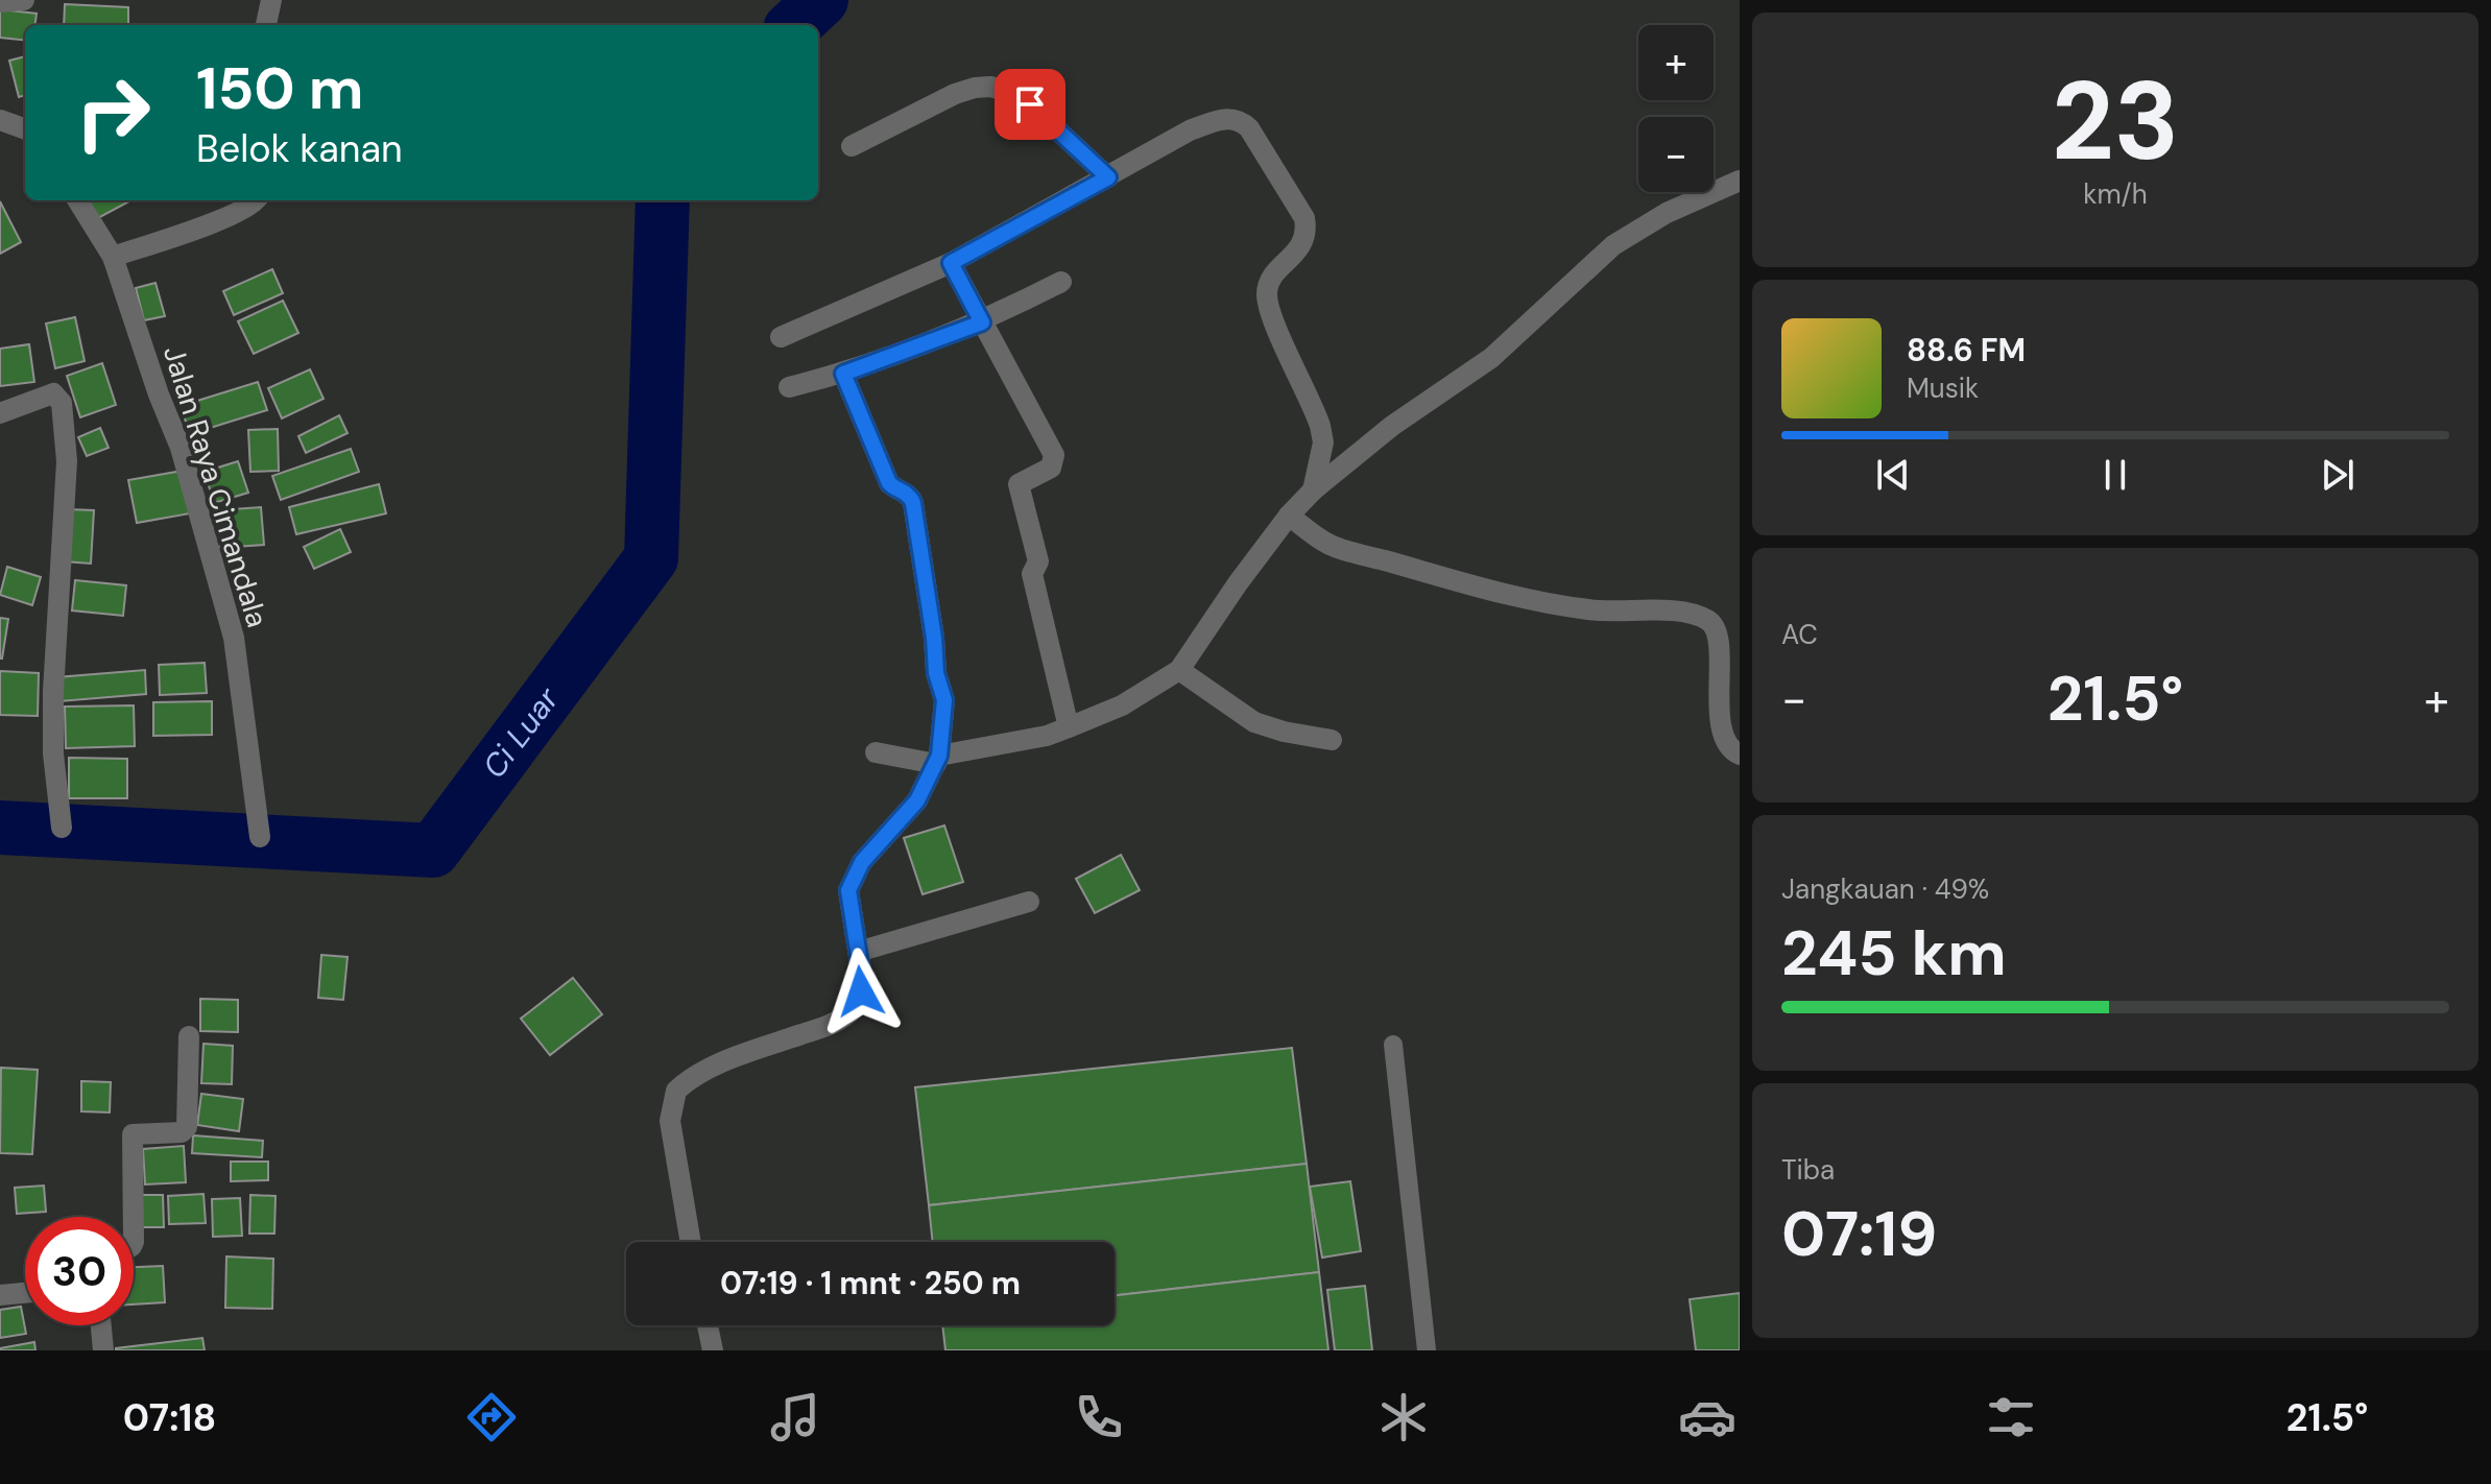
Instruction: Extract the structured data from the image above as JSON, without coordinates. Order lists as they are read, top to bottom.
{
  "streets": {
    "street": ["Jalan Raya Cimandala"]
  },
  "water": ["Ci Luar"],
  "page": {
    "tile": [
      ["23", "km/h"],
      "AC",
      ["Jangkauan · 49%", "245 km"],
      ["Tiba", "07:19"]
    ],
    "map_buttons": ["+", "−"],
    "turn": ["150 m", "Belok kanan"],
    "song": ["88.6 FM", "Musik"],
    "heat": ["−", "21.5°", "+"],
    "limit": "30",
    "trip": "07:19 · 1 mnt · 250 m",
    "tabs": ["07:18", "21.5°"]
  }
}
